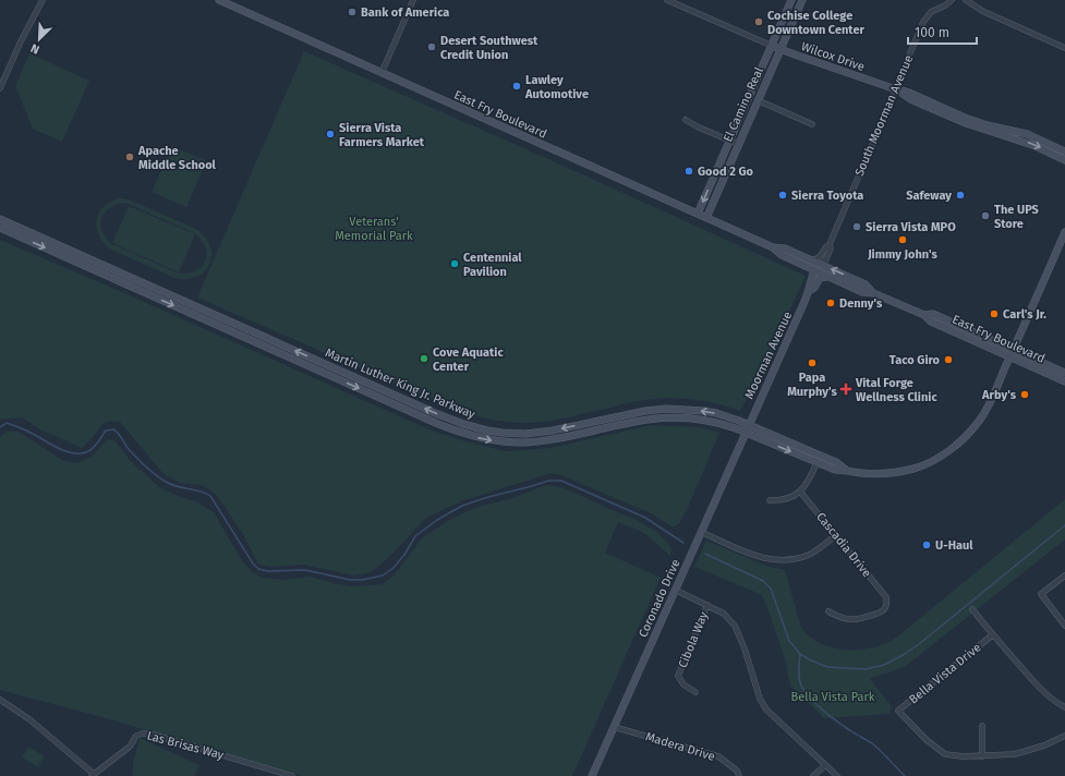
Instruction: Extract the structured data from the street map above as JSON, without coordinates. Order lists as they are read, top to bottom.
{
  "streets": {
    "street": [
      "Wilcox Drive",
      "El Camino Real",
      "East Fry Boulevard",
      "South Moorman Avenue",
      "Moorman Avenue",
      "Martin Luther King Jr. Parkway",
      "Cascadia Drive",
      "Coronado Drive",
      "Cibola Way",
      "Bella Vista Drive",
      "Las Brisas Way",
      "Madera Drive"
    ]
  },
  "crossings": [
    ["Wilcox Drive", "El Camino Real"],
    ["Wilcox Drive", "South Moorman Avenue"],
    ["El Camino Real", "East Fry Boulevard"],
    ["East Fry Boulevard", "South Moorman Avenue"],
    ["East Fry Boulevard", "Moorman Avenue"],
    ["Moorman Avenue", "Martin Luther King Jr. Parkway"],
    ["Moorman Avenue", "Coronado Drive"],
    ["Martin Luther King Jr. Parkway", "Coronado Drive"],
    ["Coronado Drive", "Madera Drive"]
  ],
  "parks": ["Veterans' Memorial Park", "Bella Vista Park"],
  "places": {
    "other": [
      "Bank of America",
      "Cochise College Downtown Center",
      "Desert Southwest Credit Union",
      "Lawley Automotive",
      "Sierra Vista Farmers Market",
      "Apache Middle School",
      "Good 2 Go",
      "Sierra Toyota",
      "Safeway",
      "The UPS Store",
      "Sierra Vista MPO",
      "Jimmy John's",
      "Centennial Pavilion",
      "Denny's",
      "Carl's Jr.",
      "Cove Aquatic Center",
      "Taco Giro",
      "Papa Murphy's",
      "Arby's",
      "U-Haul"
    ],
    "health": ["Vital Forge Wellness Clinic"]
  },
  "scale_bar": "100 m",
  "north": "bottom left"
}
